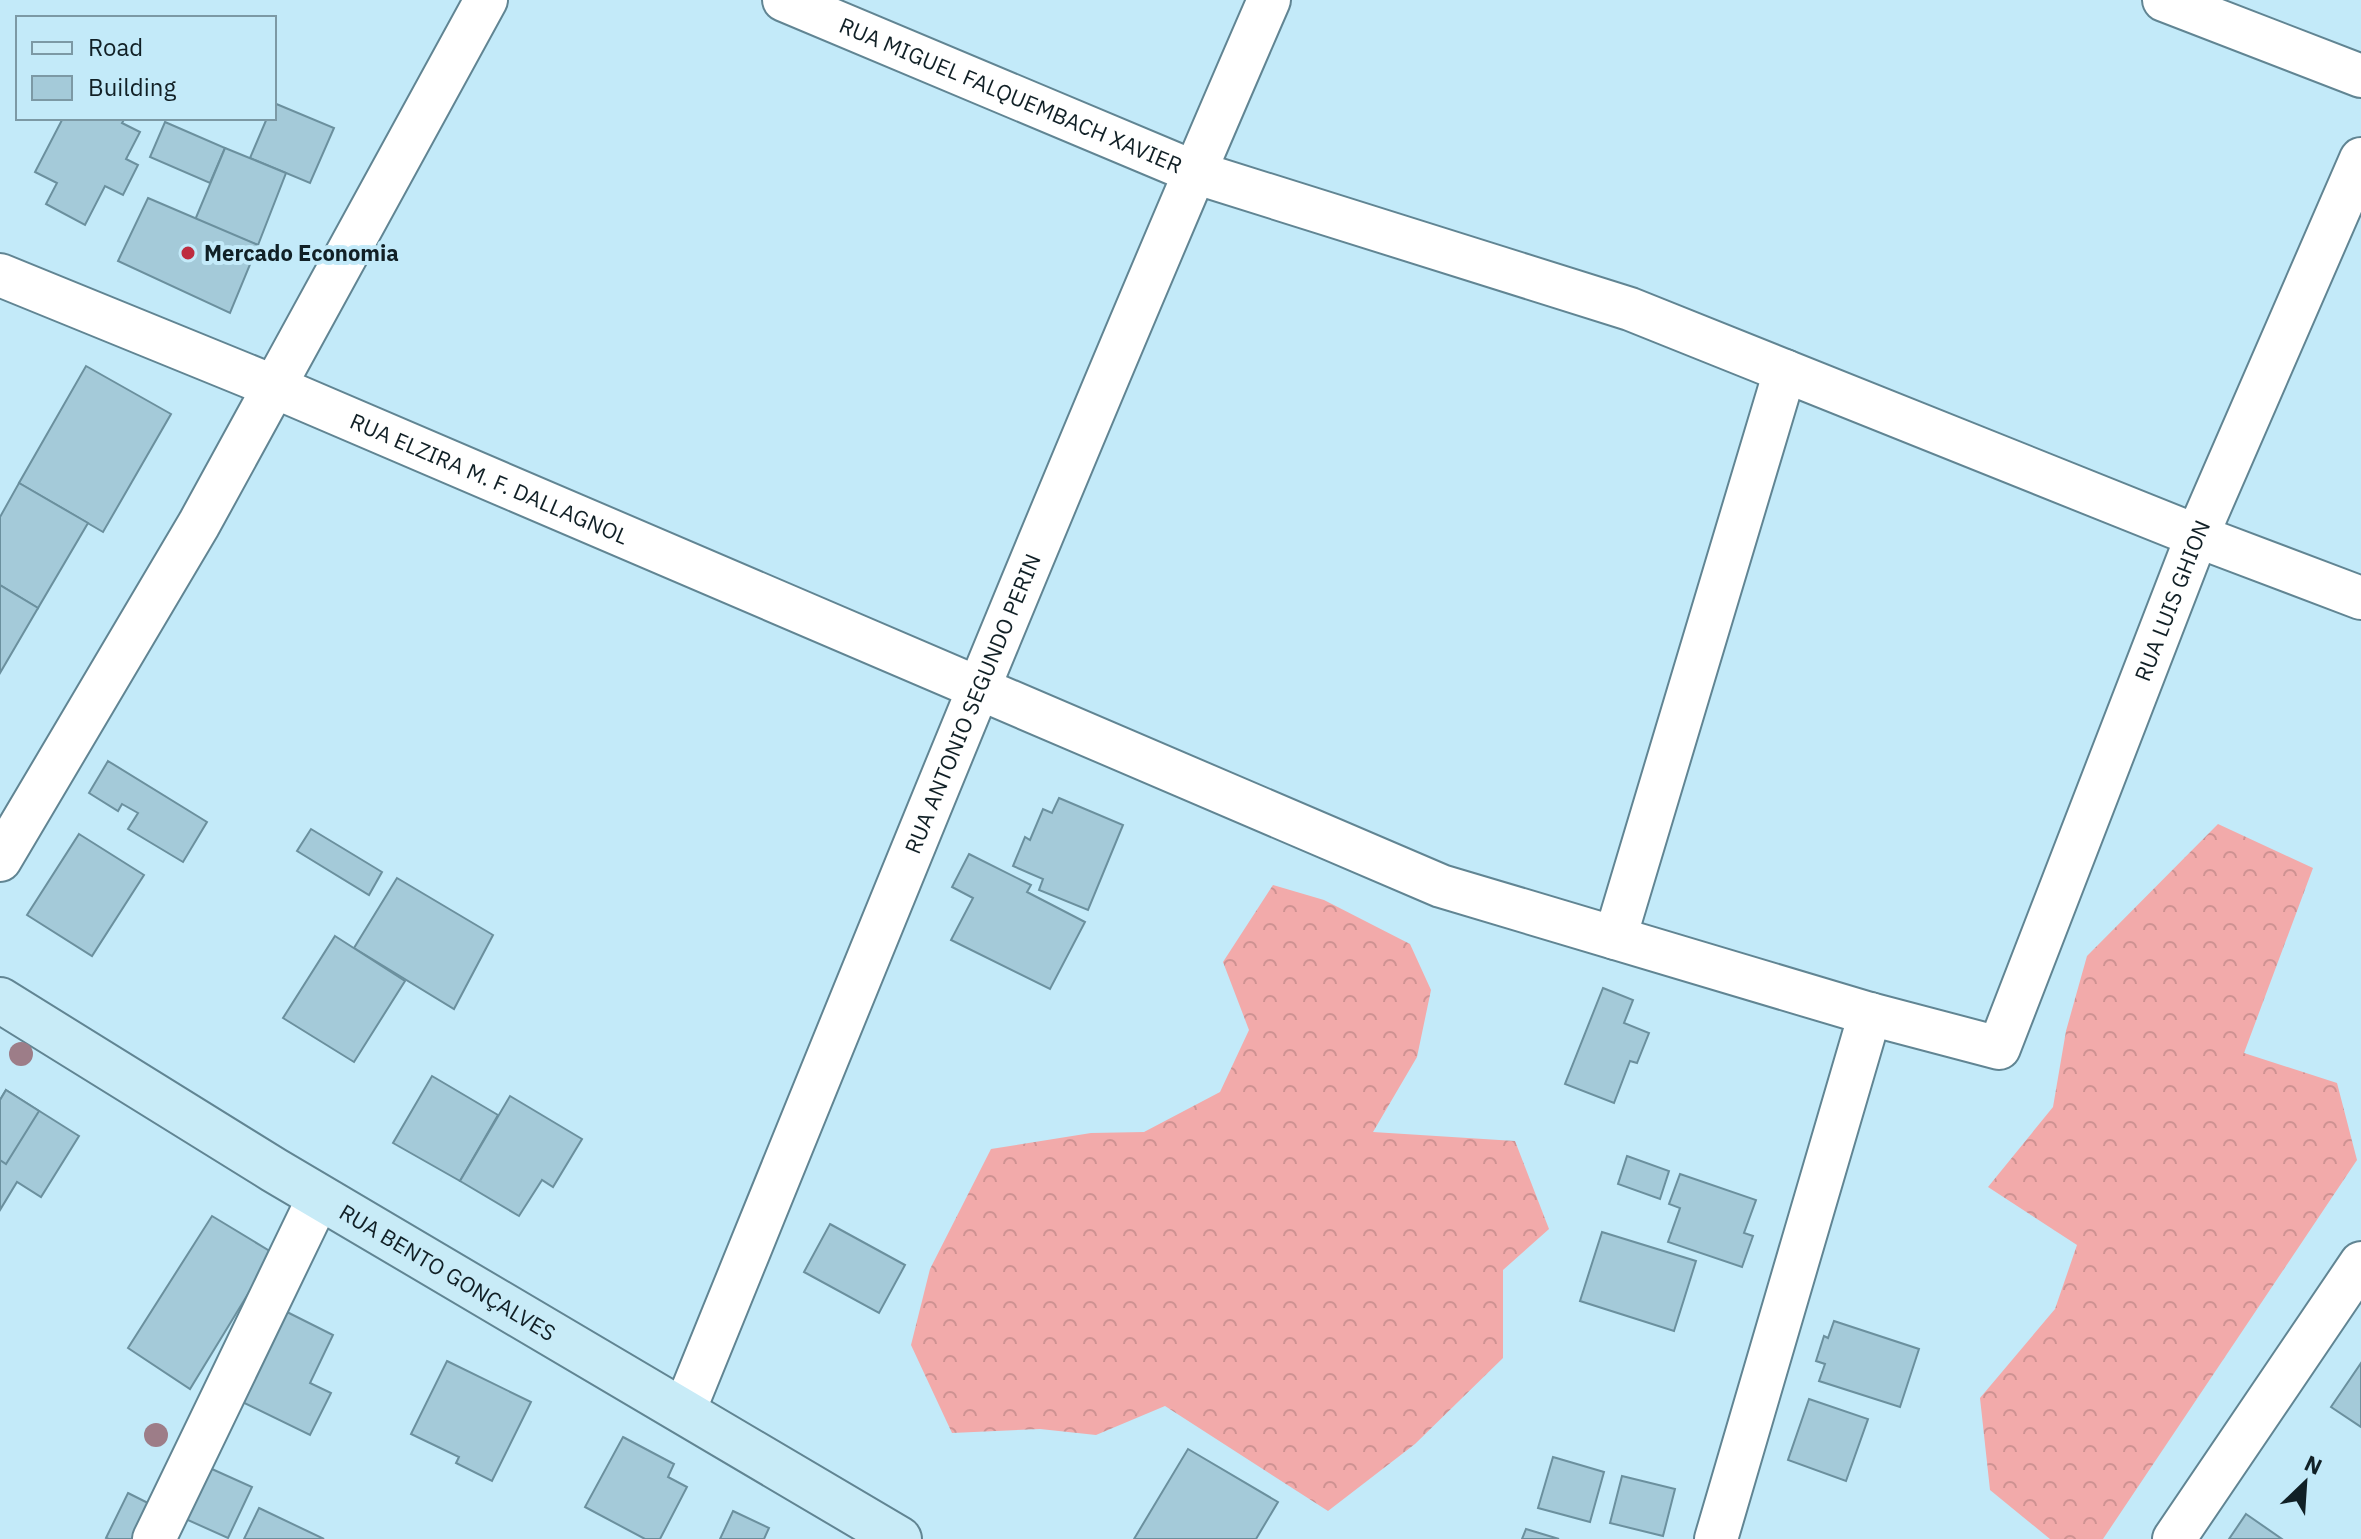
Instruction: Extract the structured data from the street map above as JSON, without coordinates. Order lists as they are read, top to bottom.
{
  "streets": {
    "street": [
      "RUA MIGUEL FALQUEMBACH XAVIER",
      "RUA ELZIRA M. F. DALLAGNOL",
      "RUA LUIS GHION",
      "RUA ANTONIO SEGUNDO PERIN",
      "RUA BENTO GONÇALVES"
    ]
  },
  "crossings": [
    ["RUA MIGUEL FALQUEMBACH XAVIER", "RUA LUIS GHION"],
    ["RUA MIGUEL FALQUEMBACH XAVIER", "RUA ANTONIO SEGUNDO PERIN"],
    ["RUA ELZIRA M. F. DALLAGNOL", "RUA LUIS GHION"],
    ["RUA ELZIRA M. F. DALLAGNOL", "RUA ANTONIO SEGUNDO PERIN"],
    ["RUA ANTONIO SEGUNDO PERIN", "RUA BENTO GONÇALVES"]
  ],
  "places": ["Mercado Economia"],
  "legend": ["Road", "Building"],
  "north": "top right"
}
